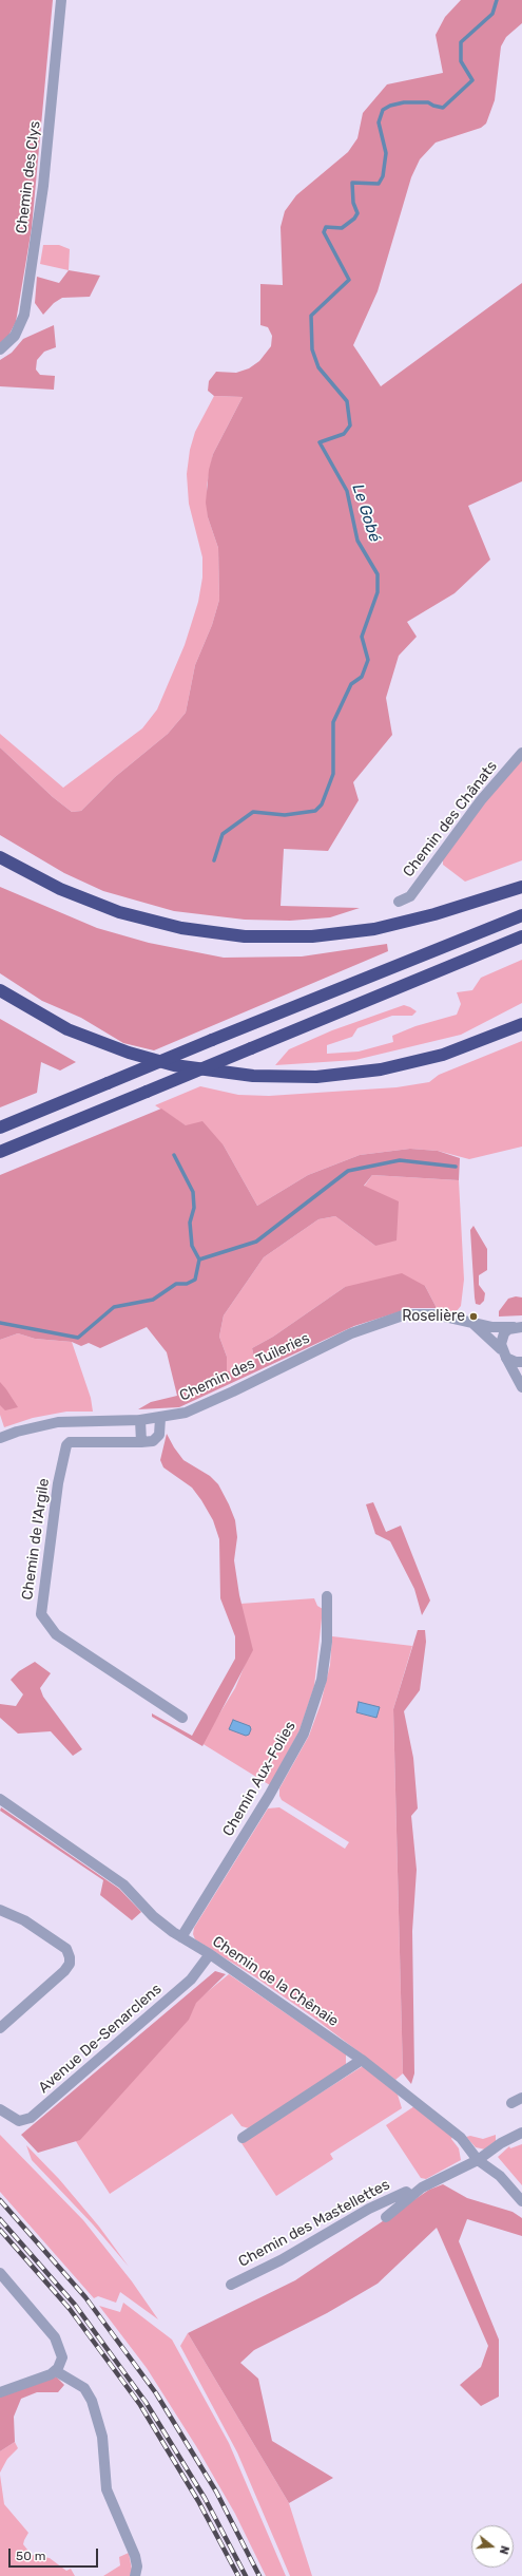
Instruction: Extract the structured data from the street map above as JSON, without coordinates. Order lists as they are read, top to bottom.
{
  "streets": {
    "street": [
      "Chemin des Clys",
      "Chemin des Chânats",
      "Chemin des Tuileries",
      "Chemin de l'Argile",
      "Chemin Aux-Folies",
      "Chemin de la Chênaie",
      "Avenue De-Senarclens",
      "Chemin des Mastellettes"
    ]
  },
  "crossings": [
    ["Chemin des Tuileries", "Chemin de l'Argile"],
    ["Chemin Aux-Folies", "Chemin de la Chênaie"],
    ["Chemin de la Chênaie", "Avenue De-Senarclens"],
    ["Chemin de la Chênaie", "Chemin des Mastellettes"]
  ],
  "water": ["Le Gobé"],
  "places": ["Roselière"],
  "scale_bar": "50 m",
  "north": "right"
}
